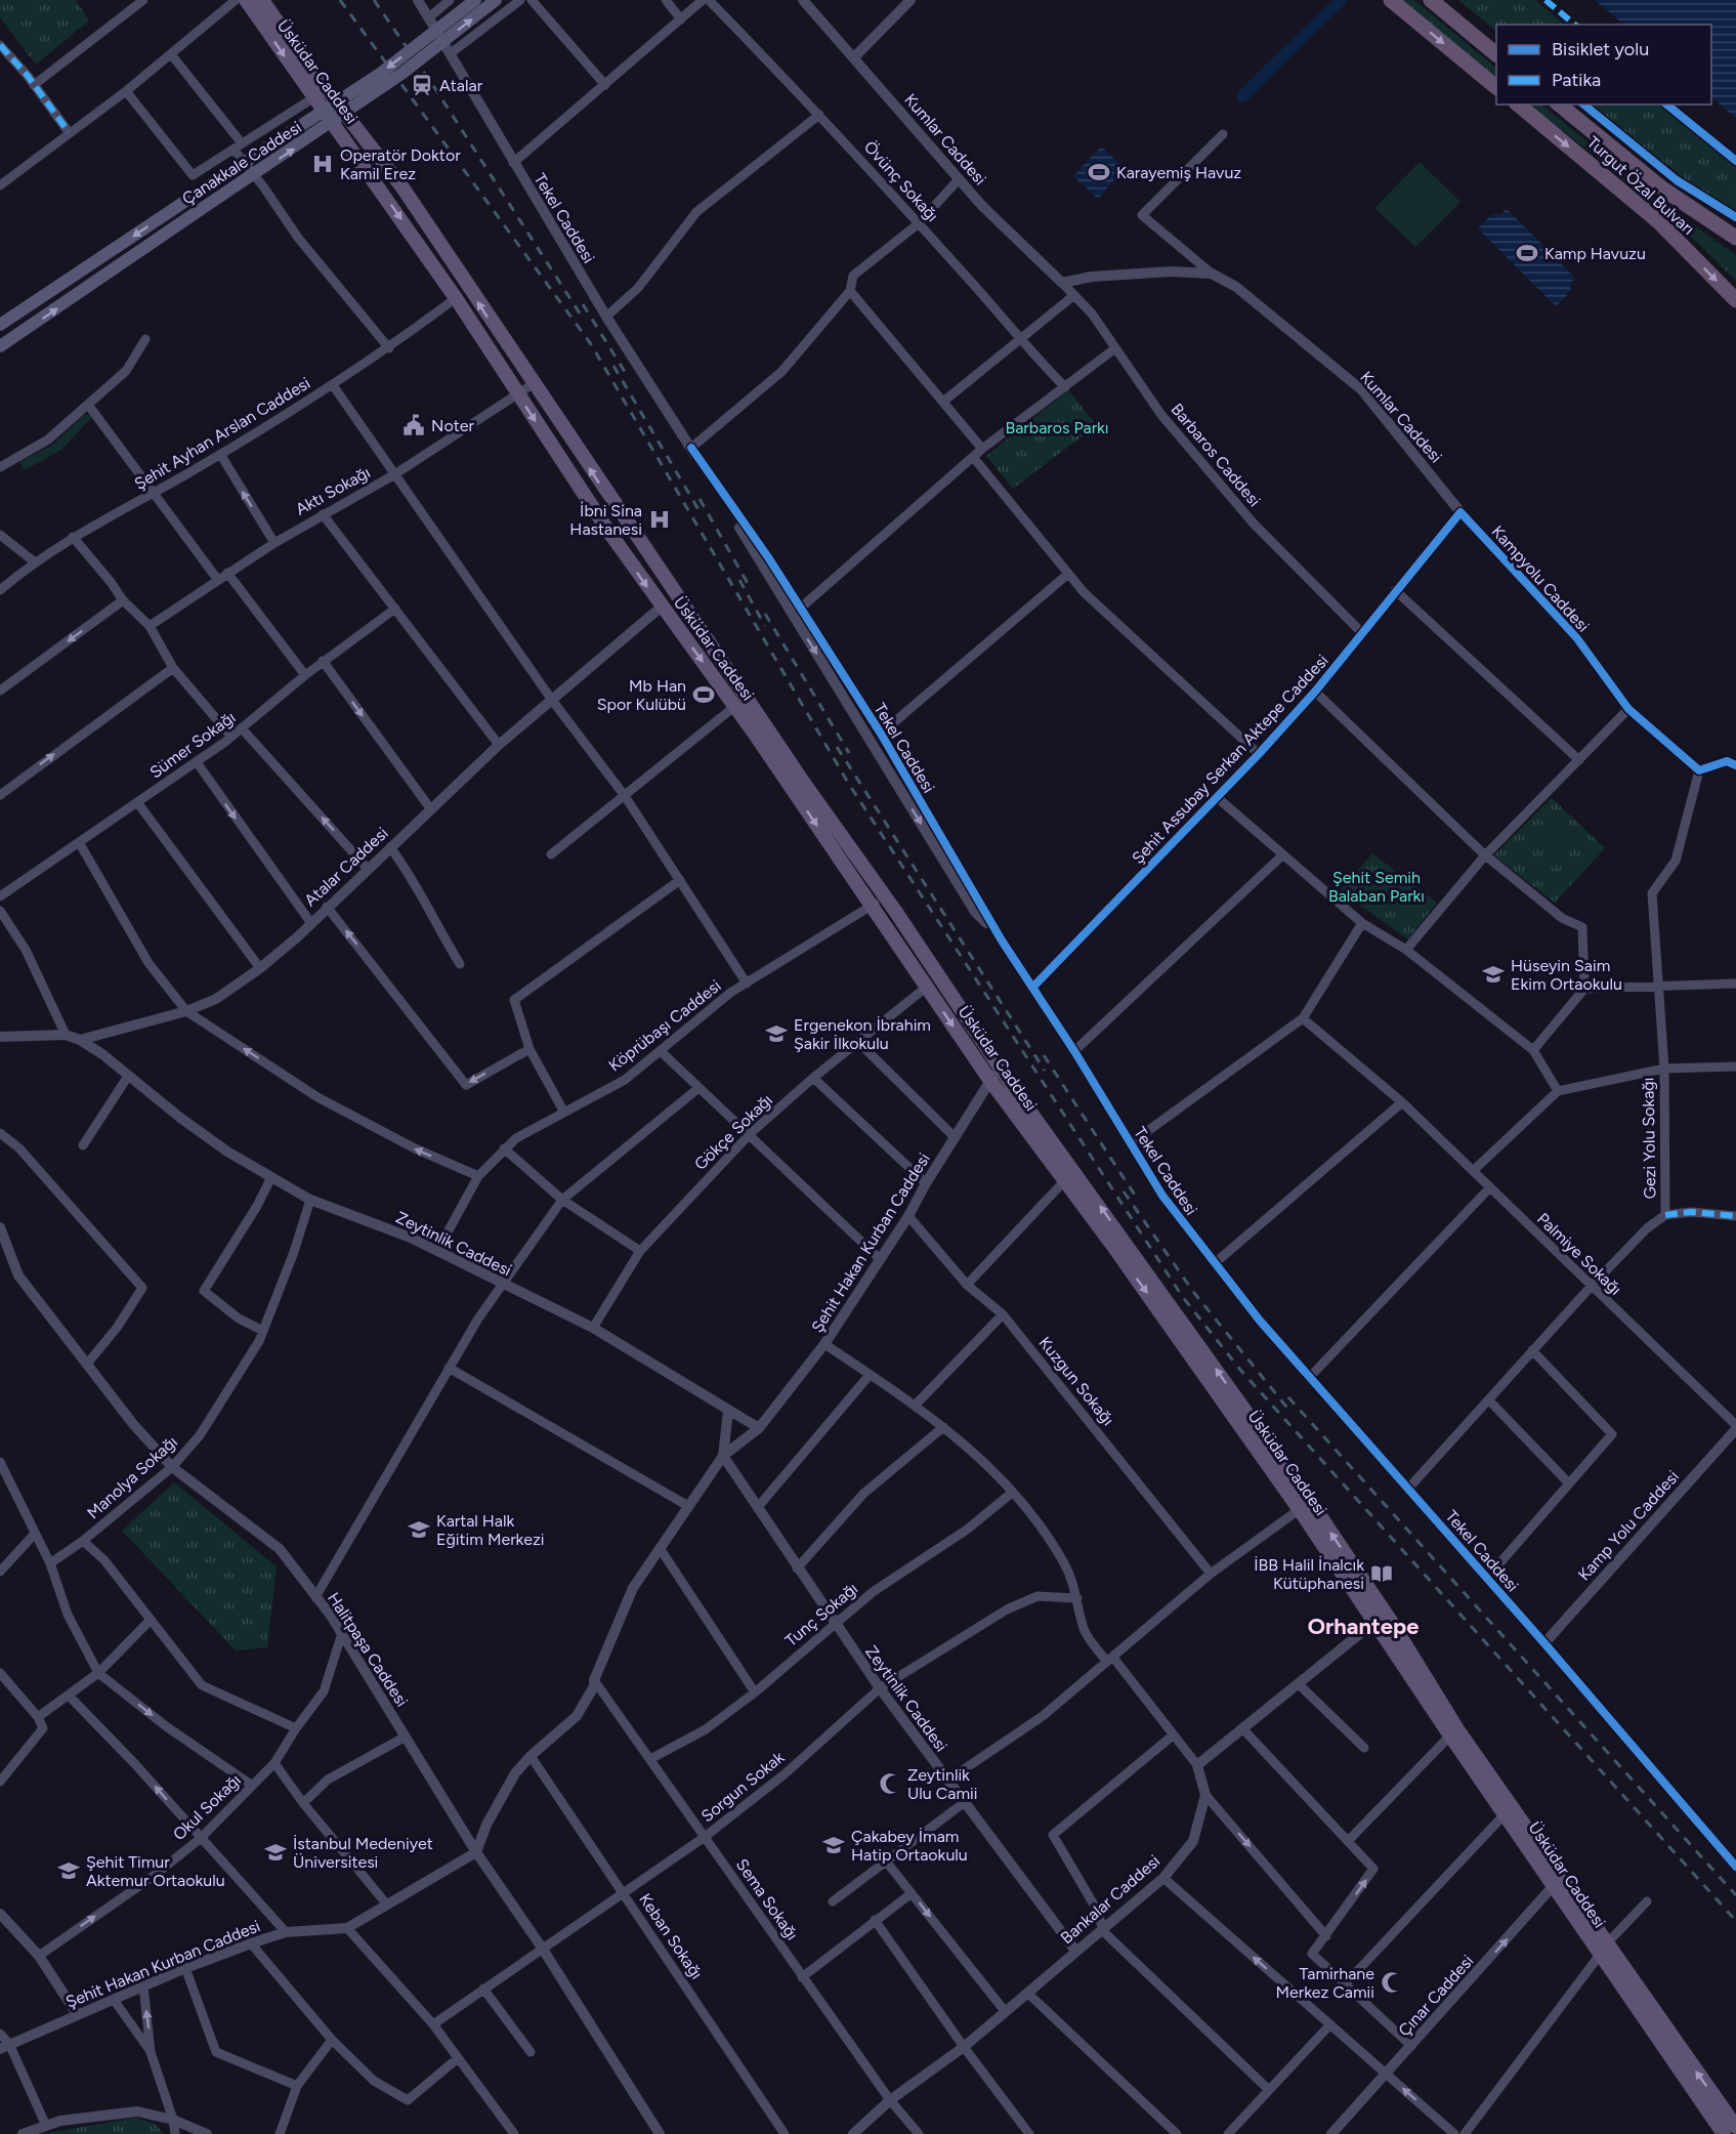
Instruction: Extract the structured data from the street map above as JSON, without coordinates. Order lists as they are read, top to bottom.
{
  "streets": {
    "highway": ["Turgut Özal Bulvarı"],
    "main road": ["Üsküdar Caddesi", "Çanakkale Caddesi"],
    "street": [
      "Kumlar Caddesi",
      "Övünç Sokağı",
      "Tekel Caddesi",
      "Şehit Ayhan Arslan Caddesi",
      "Barbaros Caddesi",
      "Aktı Sokağı",
      "Kampyolu Caddesi",
      "Sümer Sokağı",
      "Şehit Assubay Serkan Aktepe Caddesi",
      "Atalar Caddesi",
      "Köprübaşı Caddesi",
      "Gökçe Sokağı",
      "Gezi Yolu Sokağı",
      "Şehit Hakan Kurban Caddesi",
      "Zeytinlik Caddesi",
      "Palmiye Sokağı",
      "Kuzgun Sokağı",
      "Manolya Sokağı",
      "Kamp Yolu Caddesi",
      "Tunç Sokağı",
      "Halitpaşa Caddesi",
      "Sorgun Sokak",
      "Okul Sokağı",
      "Sema Sokağı",
      "Bankalar Caddesi",
      "Keban Sokağı",
      "Çınar Caddesi"
    ]
  },
  "crossings": [
    ["Üsküdar Caddesi", "Şehit Ayhan Arslan Caddesi"],
    ["Üsküdar Caddesi", "Aktı Sokağı"],
    ["Üsküdar Caddesi", "Atalar Caddesi"],
    ["Üsküdar Caddesi", "Köprübaşı Caddesi"],
    ["Üsküdar Caddesi", "Gökçe Sokağı"],
    ["Üsküdar Caddesi", "Şehit Hakan Kurban Caddesi"],
    ["Üsküdar Caddesi", "Çınar Caddesi"],
    ["Kumlar Caddesi", "Barbaros Caddesi"],
    ["Kumlar Caddesi", "Kampyolu Caddesi"],
    ["Kumlar Caddesi", "Şehit Assubay Serkan Aktepe Caddesi"],
    ["Tekel Caddesi", "Şehit Assubay Serkan Aktepe Caddesi"],
    ["Tekel Caddesi", "Gezi Yolu Sokağı"],
    ["Tekel Caddesi", "Kamp Yolu Caddesi"],
    ["Barbaros Caddesi", "Şehit Assubay Serkan Aktepe Caddesi"],
    ["Kampyolu Caddesi", "Şehit Assubay Serkan Aktepe Caddesi"],
    ["Kampyolu Caddesi", "Gezi Yolu Sokağı"],
    ["Atalar Caddesi", "Zeytinlik Caddesi"],
    ["Köprübaşı Caddesi", "Zeytinlik Caddesi"],
    ["Gökçe Sokağı", "Zeytinlik Caddesi"],
    ["Gezi Yolu Sokağı", "Palmiye Sokağı"],
    ["Şehit Hakan Kurban Caddesi", "Zeytinlik Caddesi"],
    ["Şehit Hakan Kurban Caddesi", "Kuzgun Sokağı"],
    ["Şehit Hakan Kurban Caddesi", "Halitpaşa Caddesi"],
    ["Zeytinlik Caddesi", "Manolya Sokağı"],
    ["Zeytinlik Caddesi", "Tunç Sokağı"],
    ["Zeytinlik Caddesi", "Sorgun Sokak"],
    ["Zeytinlik Caddesi", "Bankalar Caddesi"],
    ["Palmiye Sokağı", "Kamp Yolu Caddesi"],
    ["Manolya Sokağı", "Halitpaşa Caddesi"],
    ["Tunç Sokağı", "Sema Sokağı"],
    ["Halitpaşa Caddesi", "Sorgun Sokak"],
    ["Halitpaşa Caddesi", "Okul Sokağı"],
    ["Sorgun Sokak", "Sema Sokağı"],
    ["Sorgun Sokak", "Keban Sokağı"],
    ["Sema Sokağı", "Bankalar Caddesi"]
  ],
  "one_way": ["Okul Sokağı"],
  "districts": ["Orhantepe"],
  "parks": ["Barbaros Parkı", "Şehit Semih Balaban Parkı"],
  "places": {
    "station": ["Atalar"],
    "hospital": ["Operatör Doktor Kamil Erez", "İbni Sina Hastanesi"],
    "sports": ["Karayemiş Havuz", "Kamp Havuzu", "Mb Han Spor Kulübü"],
    "public building": ["Noter"],
    "school or university": [
      "Hüseyin Saim Ekim Ortaokulu",
      "Ergenekon İbrahim Şakir İlkokulu",
      "Kartal Halk Eğitim Merkezi",
      "Çakabey İmam Hatip Ortaokulu",
      "İstanbul Medeniyet Üniversitesi",
      "Şehit Timur Aktemur Ortaokulu"
    ],
    "library": ["İBB Halil İnalcık Kütüphanesi"],
    "mosque": ["Zeytinlik Ulu Camii", "Tamirhane Merkez Camii"]
  },
  "legend": ["Bisiklet yolu", "Patika"]
}
